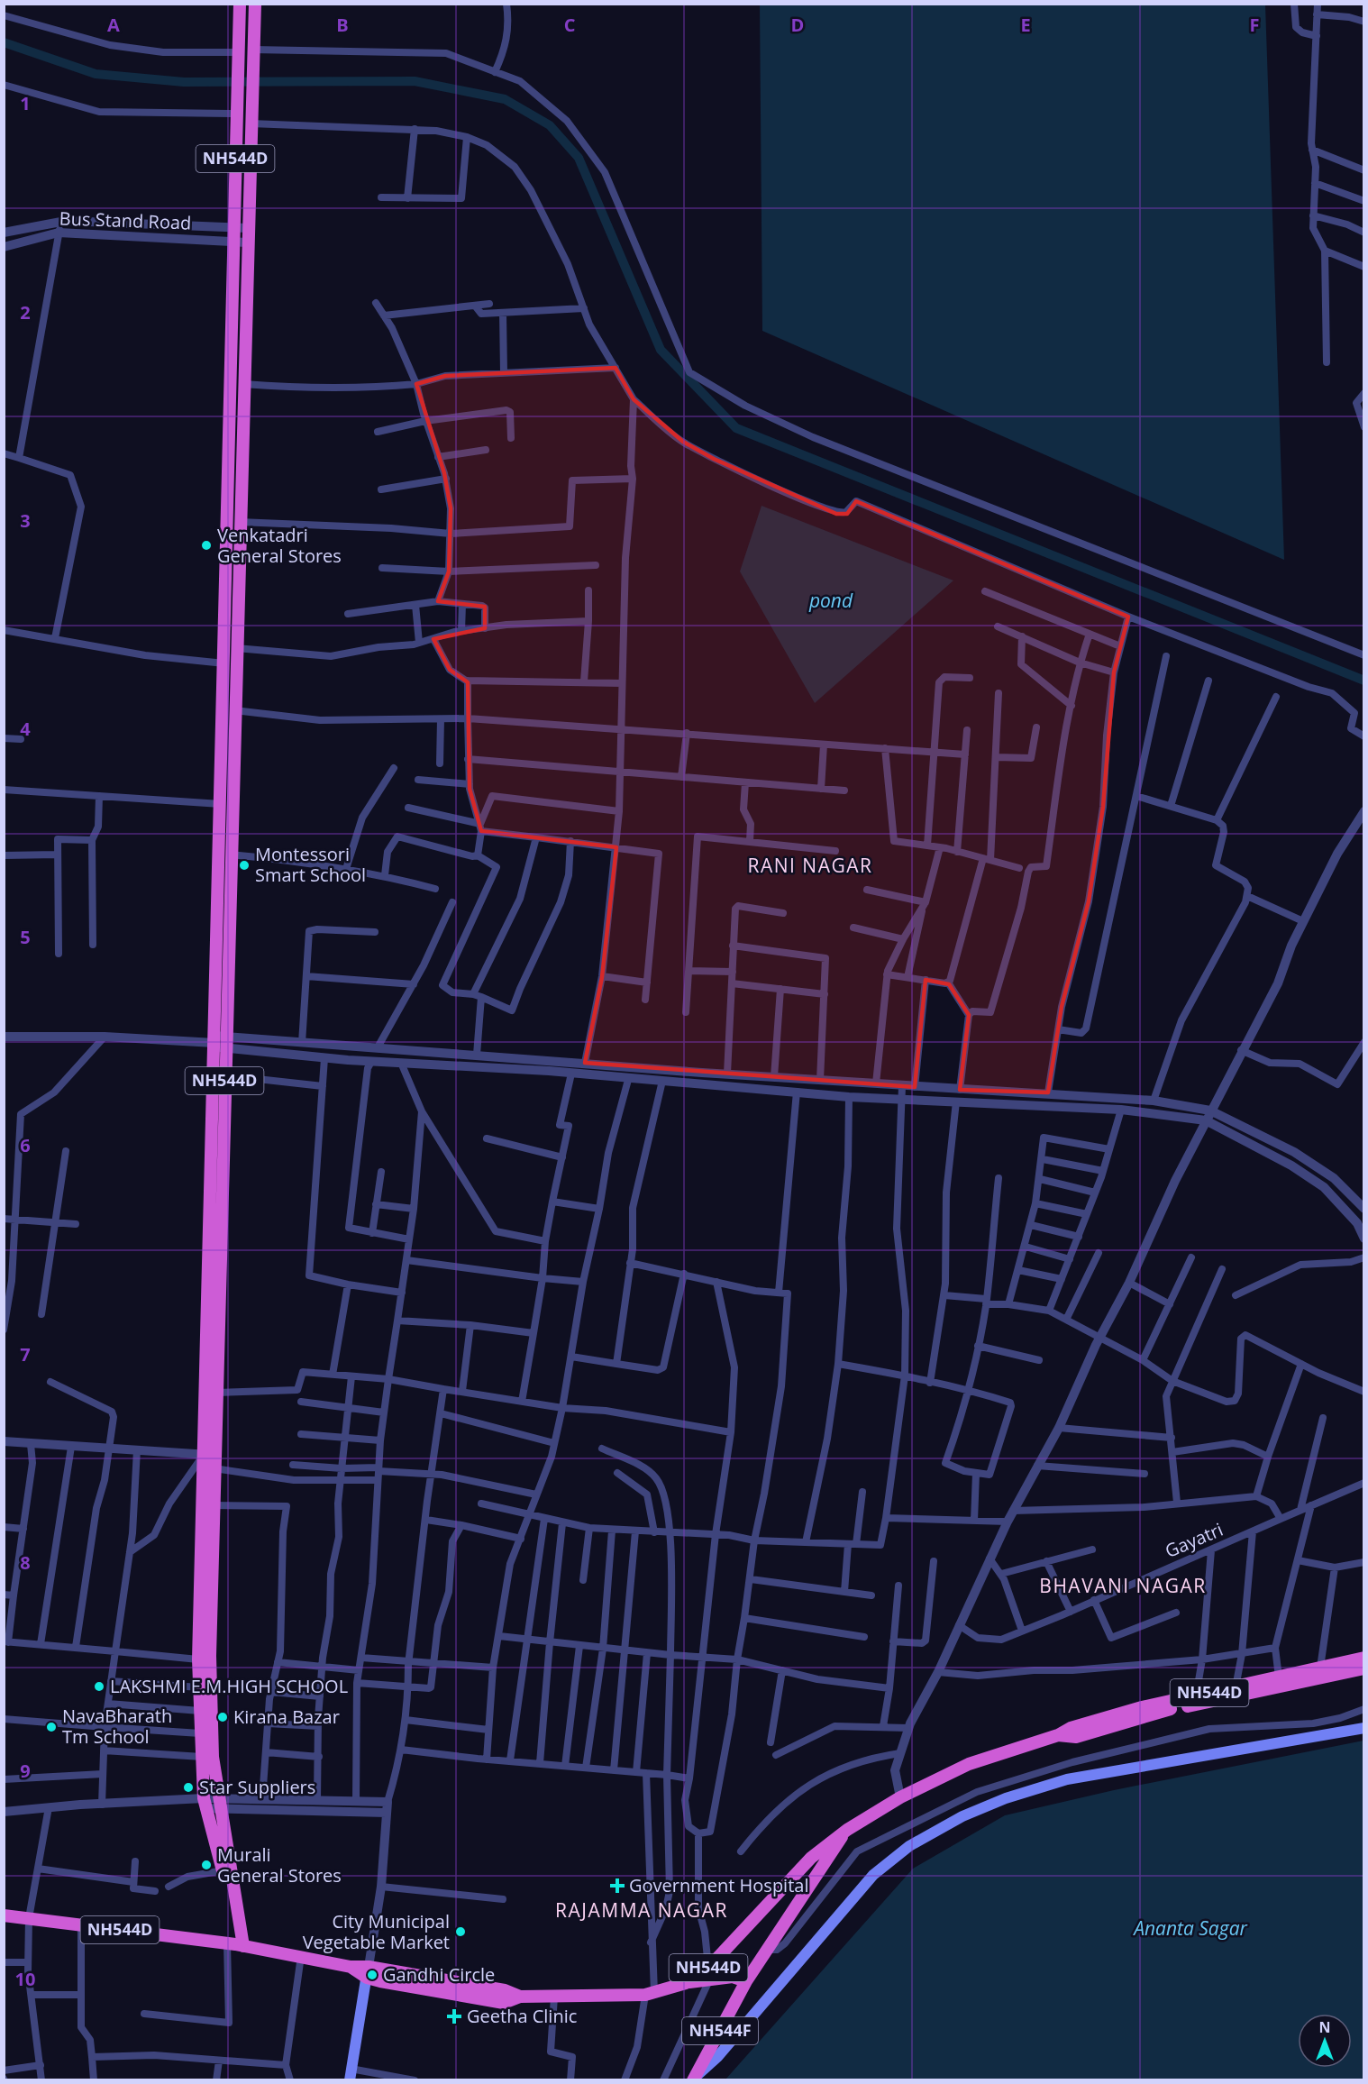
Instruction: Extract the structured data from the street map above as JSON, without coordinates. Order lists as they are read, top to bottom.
{
  "streets": {
    "highway": ["NH544D", "NH544F"],
    "street": ["Bus Stand Road", "Gayatri"]
  },
  "crossings": [
    ["NH544D", "Bus Stand Road"],
    ["NH544D", "NH544F"]
  ],
  "districts": ["RANI NAGAR", "BHAVANI NAGAR", "RAJAMMA NAGAR"],
  "water": ["pond", "Ananta Sagar"],
  "places": {
    "other": [
      "Venkatadri General Stores",
      "Montessori Smart School",
      "LAKSHMI E.M.HIGH SCHOOL",
      "Kirana Bazar",
      "NavaBharath Tm School",
      "Star Suppliers",
      "Murali General Stores",
      "City Municipal Vegetable Market",
      "Gandhi Circle"
    ],
    "health": ["Government Hospital", "Geetha Clinic"]
  },
  "north": "top",
  "grid": {
    "columns": [
      "A",
      "B",
      "C",
      "D",
      "E",
      "F"
    ],
    "rows": [
      "1",
      "2",
      "3",
      "4",
      "5",
      "6",
      "7",
      "8",
      "9",
      "10"
    ]
  }
}
